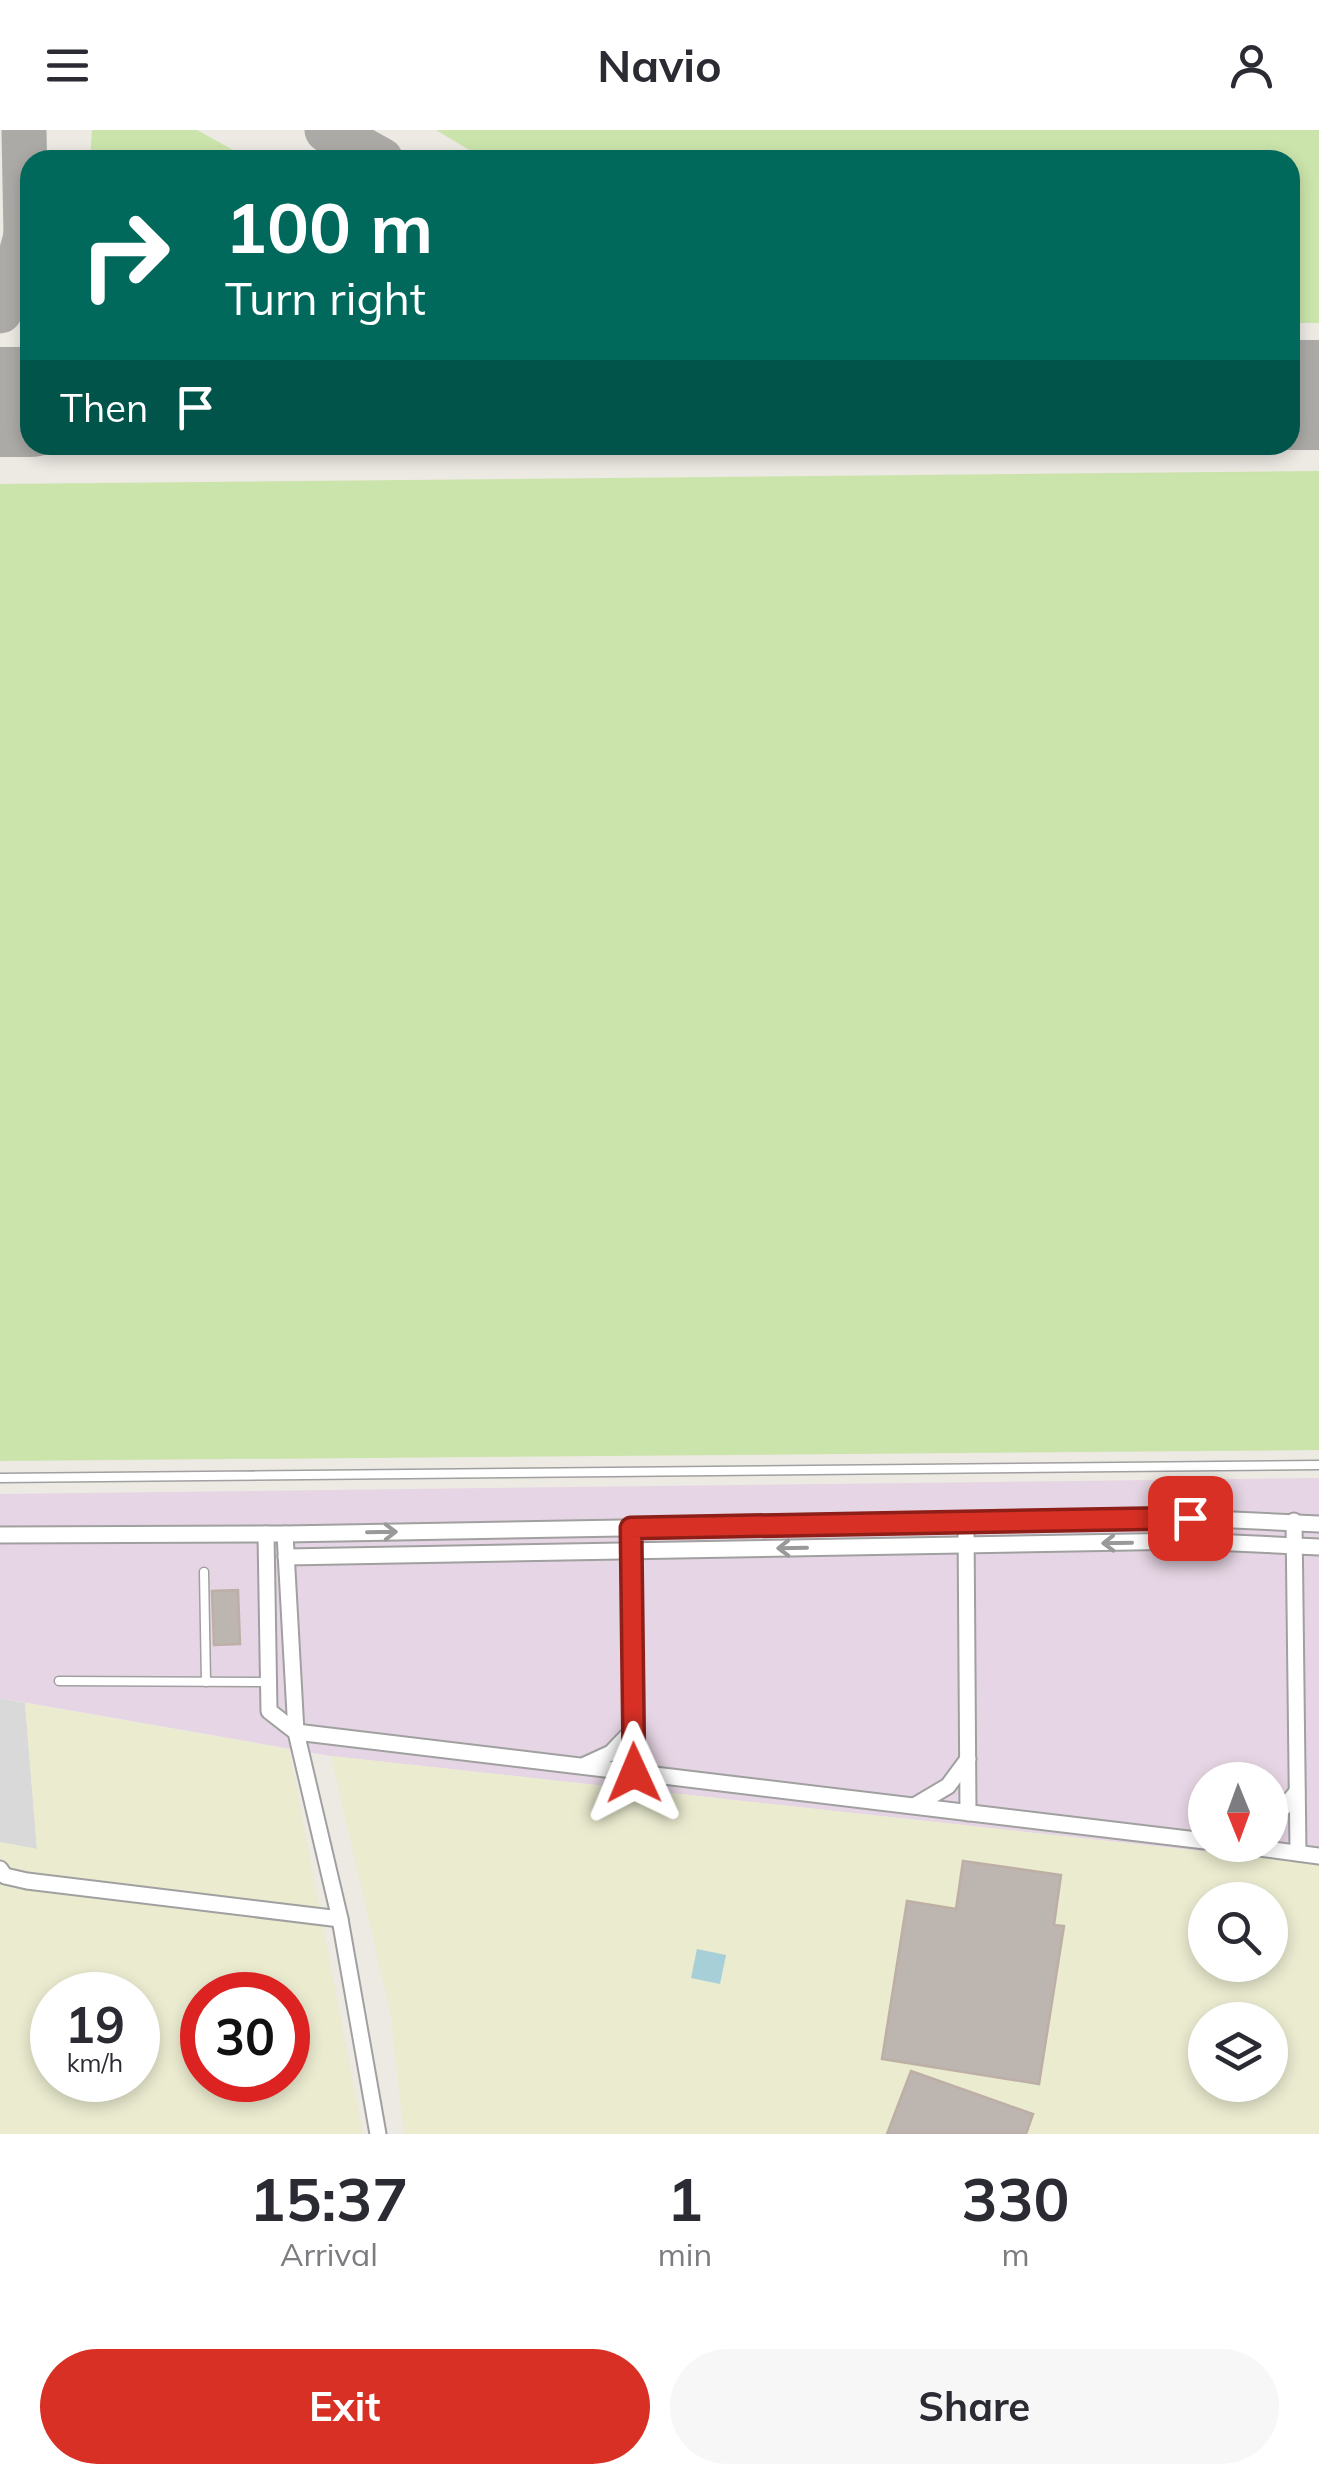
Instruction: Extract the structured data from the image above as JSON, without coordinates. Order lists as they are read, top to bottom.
{
  "north": "bottom",
  "page": {
    "header": "Navio",
    "turn": ["100 m", "Turn right"],
    "then": "Then",
    "speed": "19 km/h",
    "limit": "30",
    "eta": [
      "15:37",
      "Arrival",
      "1",
      "min",
      "330",
      "m"
    ],
    "buttons": ["Exit", "Share"]
  }
}
